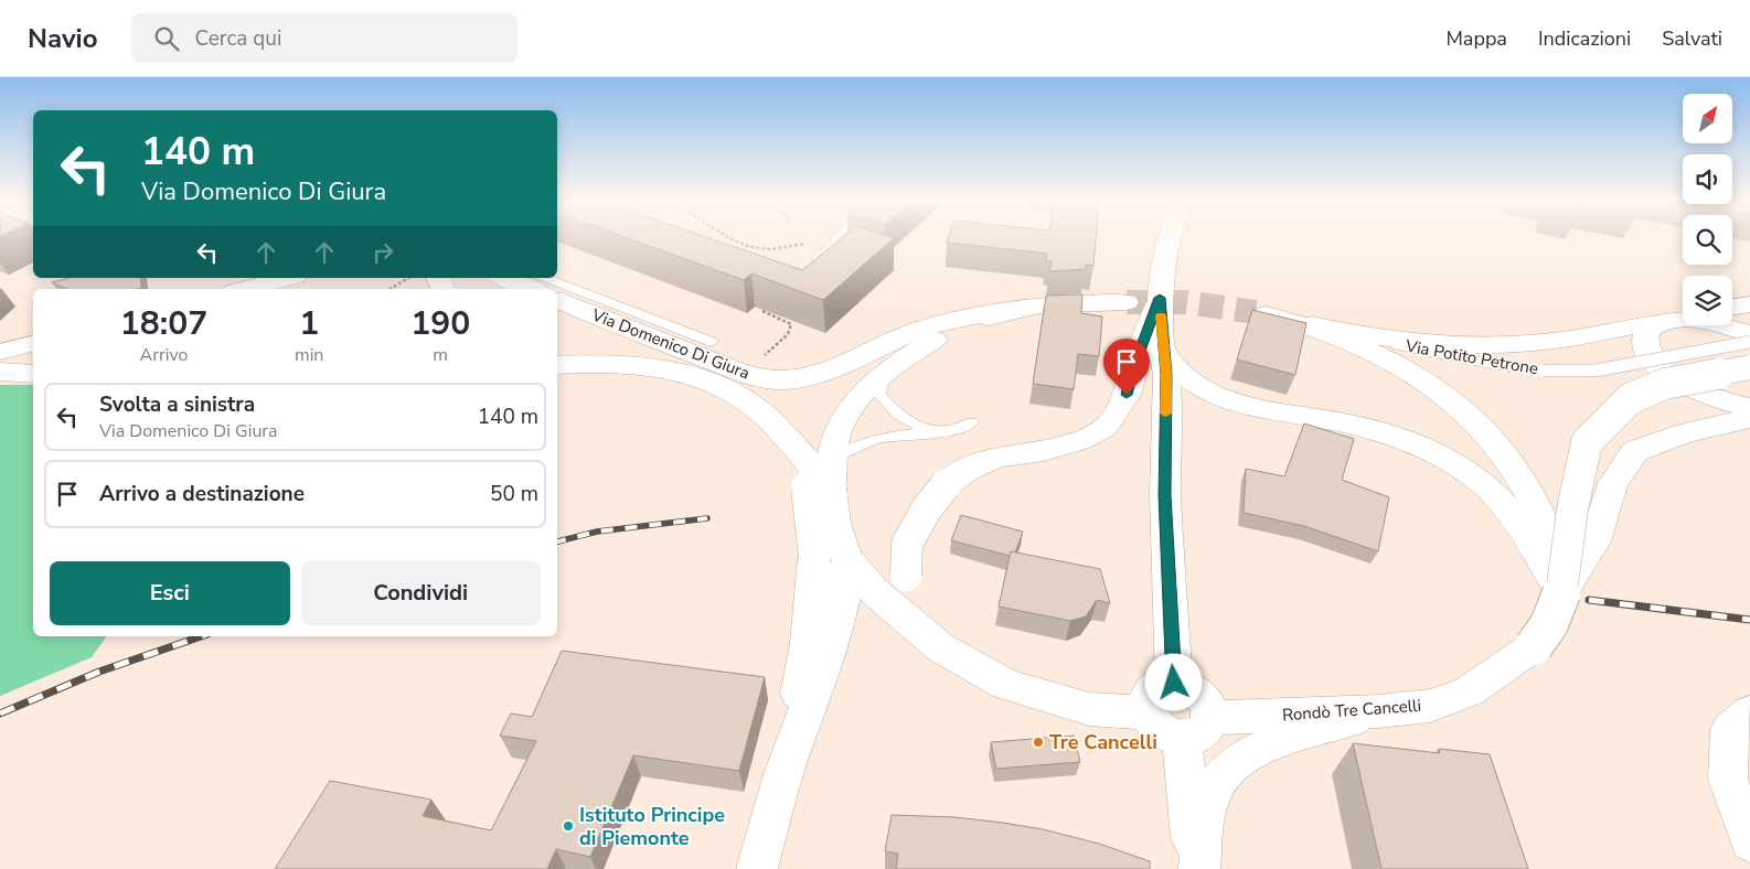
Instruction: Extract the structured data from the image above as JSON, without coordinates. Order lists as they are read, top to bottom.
{
  "streets": {
    "main road": ["Via Domenico Di Giura", "Rondò Tre Cancelli"],
    "lane": ["Via Potito Petrone"]
  },
  "places": ["Tre Cancelli", "Istituto Principe di Piemonte"],
  "north": "top right",
  "page": {
    "header": "Navio",
    "search": "Cerca qui",
    "nav": ["Mappa", "Indicazioni", "Salvati"],
    "turn": ["140 m", "Via Domenico Di Giura"],
    "eta": [
      "18:07",
      "Arrivo",
      "1",
      "min",
      "190",
      "m"
    ],
    "list": [
      {
        "name": "Svolta a sinistra",
        "note": "Via Domenico Di Giura",
        "value": "140 m"
      },
      {
        "name": "Arrivo a destinazione",
        "value": "50 m"
      }
    ],
    "buttons": ["Esci", "Condividi"]
  }
}
